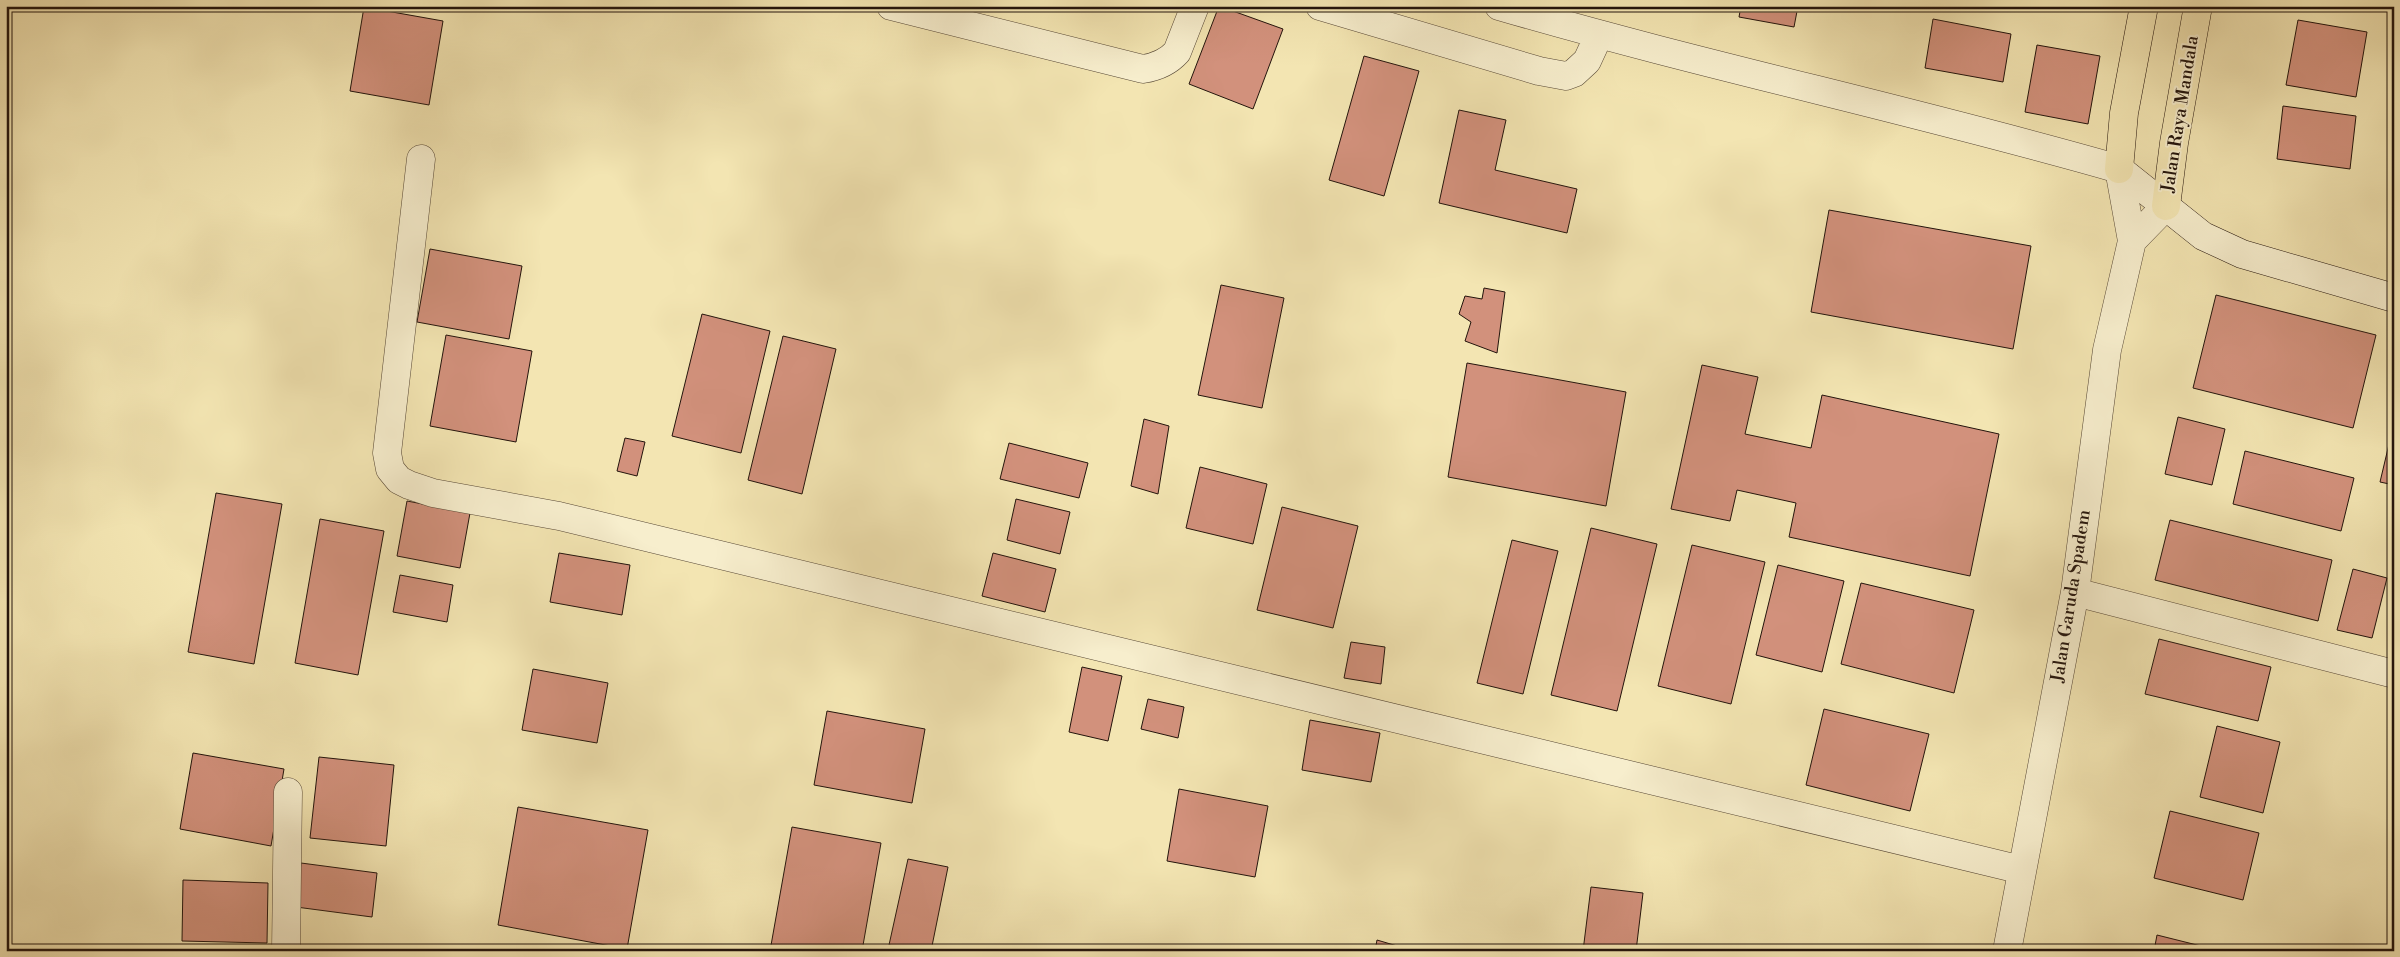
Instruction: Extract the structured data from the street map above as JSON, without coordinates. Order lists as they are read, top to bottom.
{
  "streets": {
    "highway": ["Jalan Raya Mandala"],
    "street": ["Jalan Garuda Spadem"]
  },
  "crossings": [
    ["Jalan Raya Mandala", "Jalan Garuda Spadem"]
  ]
}
